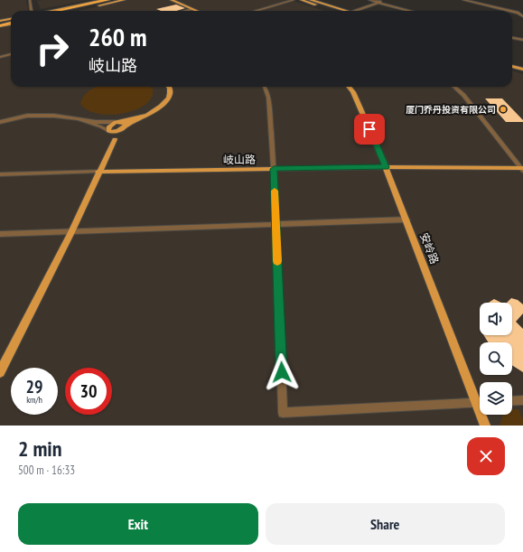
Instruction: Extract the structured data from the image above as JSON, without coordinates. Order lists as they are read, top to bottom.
{
  "streets": {
    "main road": ["岐山路", "安岭路"]
  },
  "crossings": [
    ["岐山路", "安岭路"]
  ],
  "places": ["厦门乔丹投资有限公司"],
  "page": {
    "turn": ["260 m", "岐山路"],
    "speed": "29 km/h",
    "limit": "30",
    "heading": ["2 min", "500 m · 16:33"],
    "buttons": ["Exit", "Share"]
  }
}
